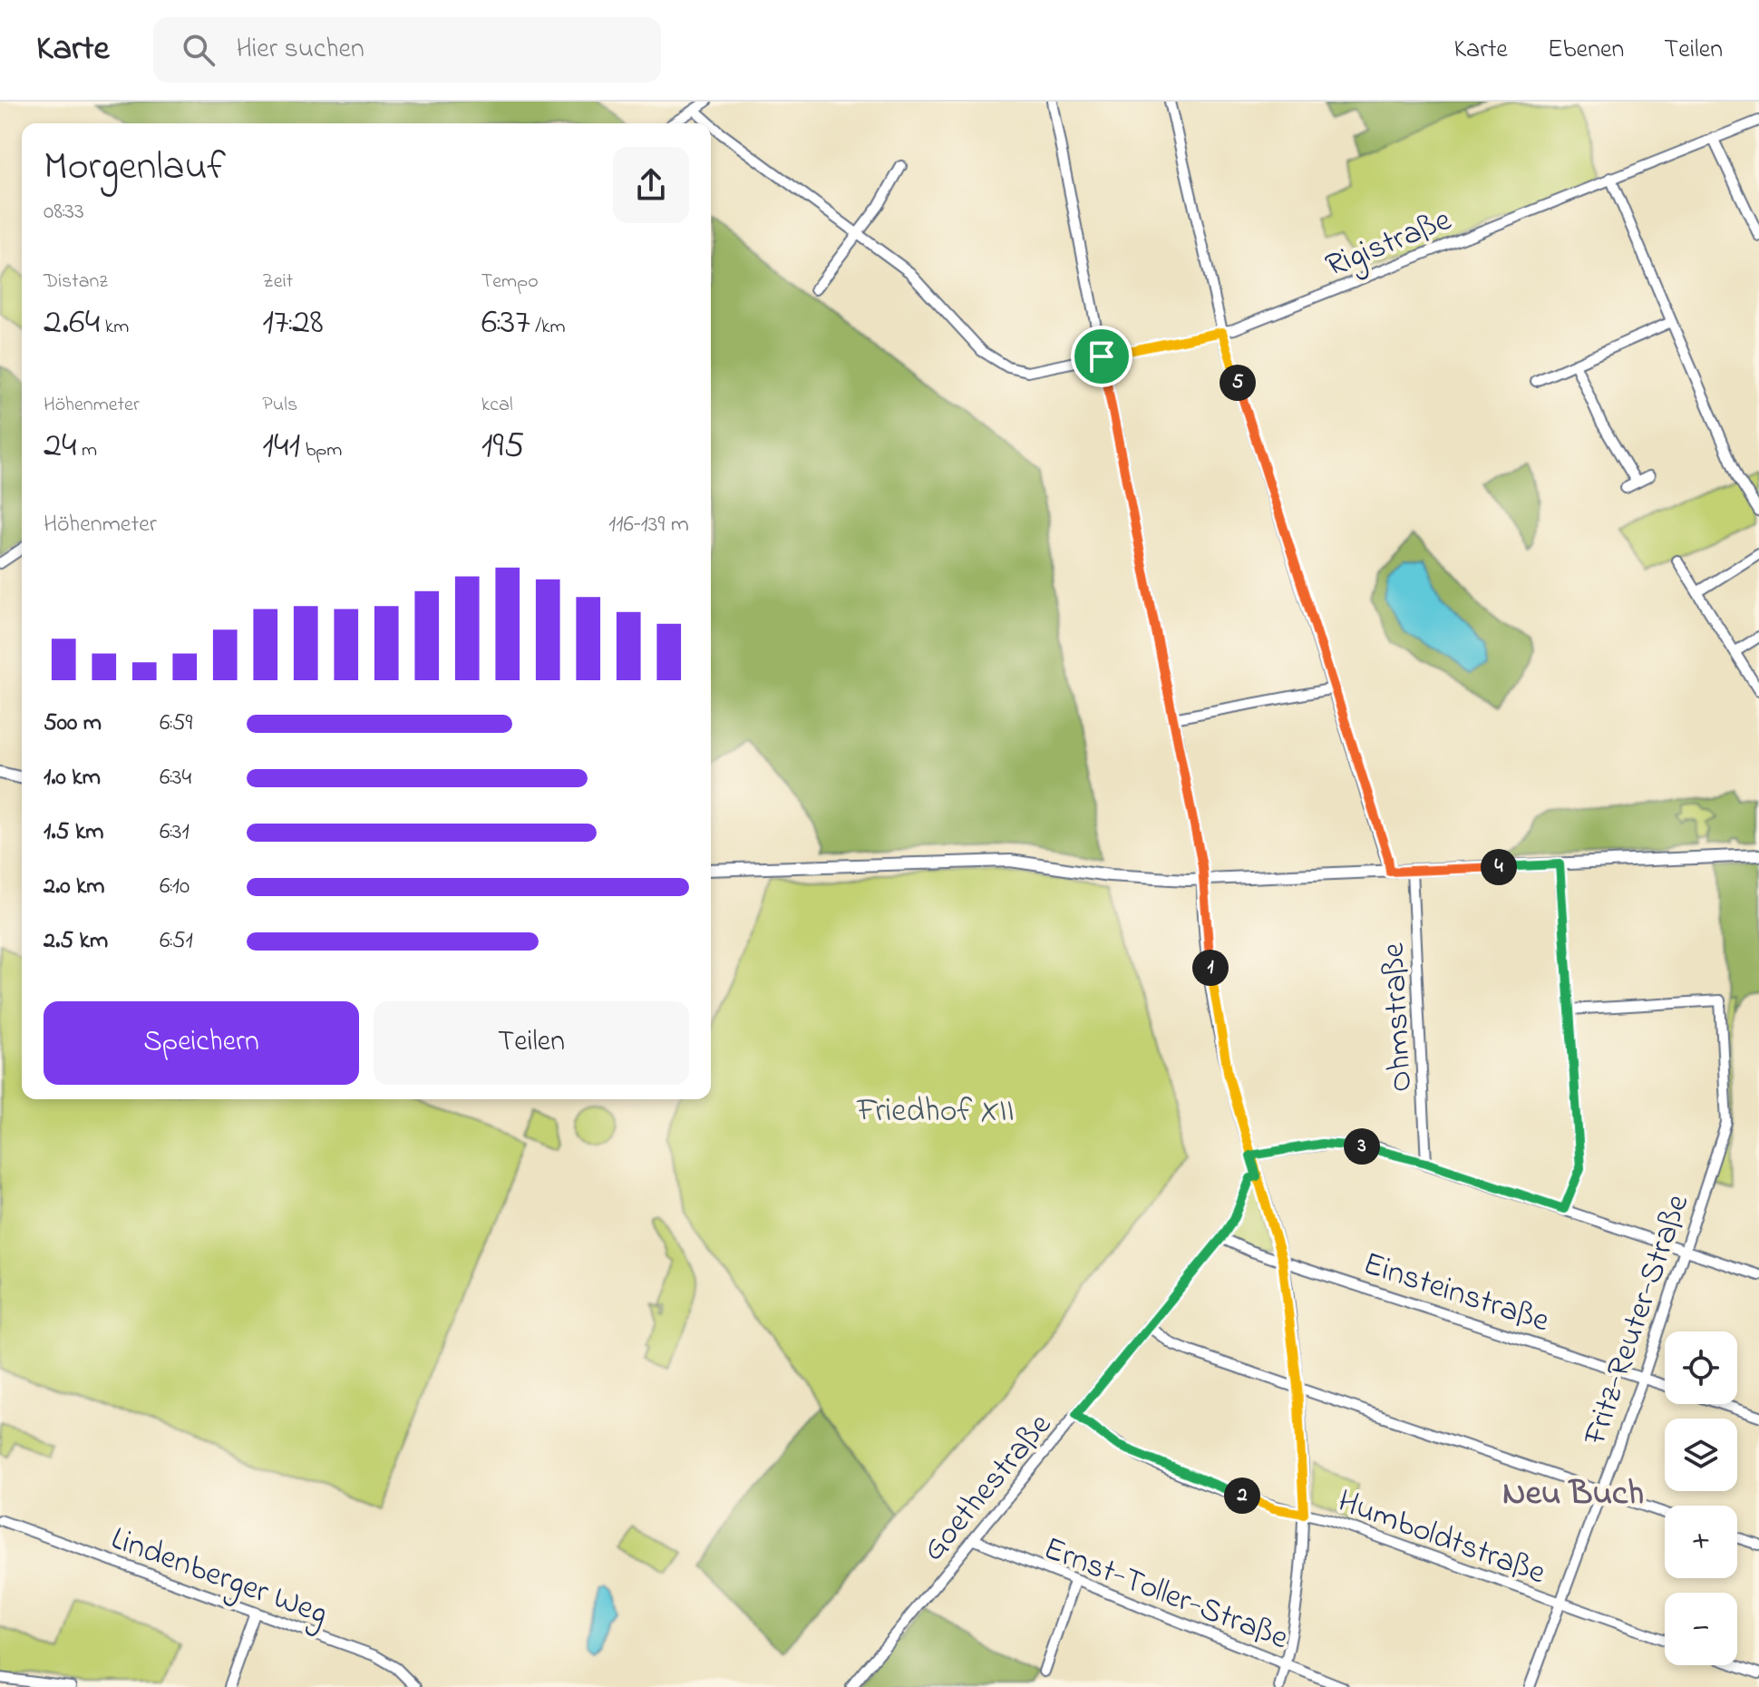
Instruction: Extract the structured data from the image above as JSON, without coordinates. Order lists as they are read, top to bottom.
{
  "streets": {
    "street": [
      "Rigistraße",
      "Ohmstraße",
      "Einsteinstraße",
      "Fritz-Reuter-Straße",
      "Goethestraße",
      "Humboldtstraße",
      "Lindenberger Weg",
      "Ernst-Toller-Straße"
    ]
  },
  "crossings": [
    ["Einsteinstraße", "Fritz-Reuter-Straße"],
    ["Einsteinstraße", "Goethestraße"],
    ["Fritz-Reuter-Straße", "Humboldtstraße"],
    ["Goethestraße", "Humboldtstraße"],
    ["Goethestraße", "Ernst-Toller-Straße"]
  ],
  "districts": ["Neu Buch"],
  "parks": ["Friedhof XII"],
  "page": {
    "header": "Karte",
    "search": "Hier suchen",
    "nav": ["Karte", "Ebenen", "Teilen"],
    "heading": ["Morgenlauf", "08:33"],
    "stats": [
      ["Distanz", "2.64 km"],
      ["Zeit", "17:28"],
      ["Tempo", "6:37 /km"],
      ["Höhenmeter", "24 m"],
      ["Puls", "141 bpm"],
      ["kcal", "195"]
    ],
    "pins": [
      "5",
      "4",
      "1",
      "3",
      "2"
    ],
    "chart": ["Höhenmeter", "116–139 m"],
    "list": [
      {
        "name": "500 m",
        "note": "6:59"
      },
      {
        "name": "1.0 km",
        "note": "6:34"
      },
      {
        "name": "1.5 km",
        "note": "6:31"
      },
      {
        "name": "2.0 km",
        "note": "6:10"
      },
      {
        "name": "2.5 km",
        "note": "6:51"
      }
    ],
    "buttons": ["Speichern", "Teilen"],
    "map_buttons": ["+", "−"]
  }
}
